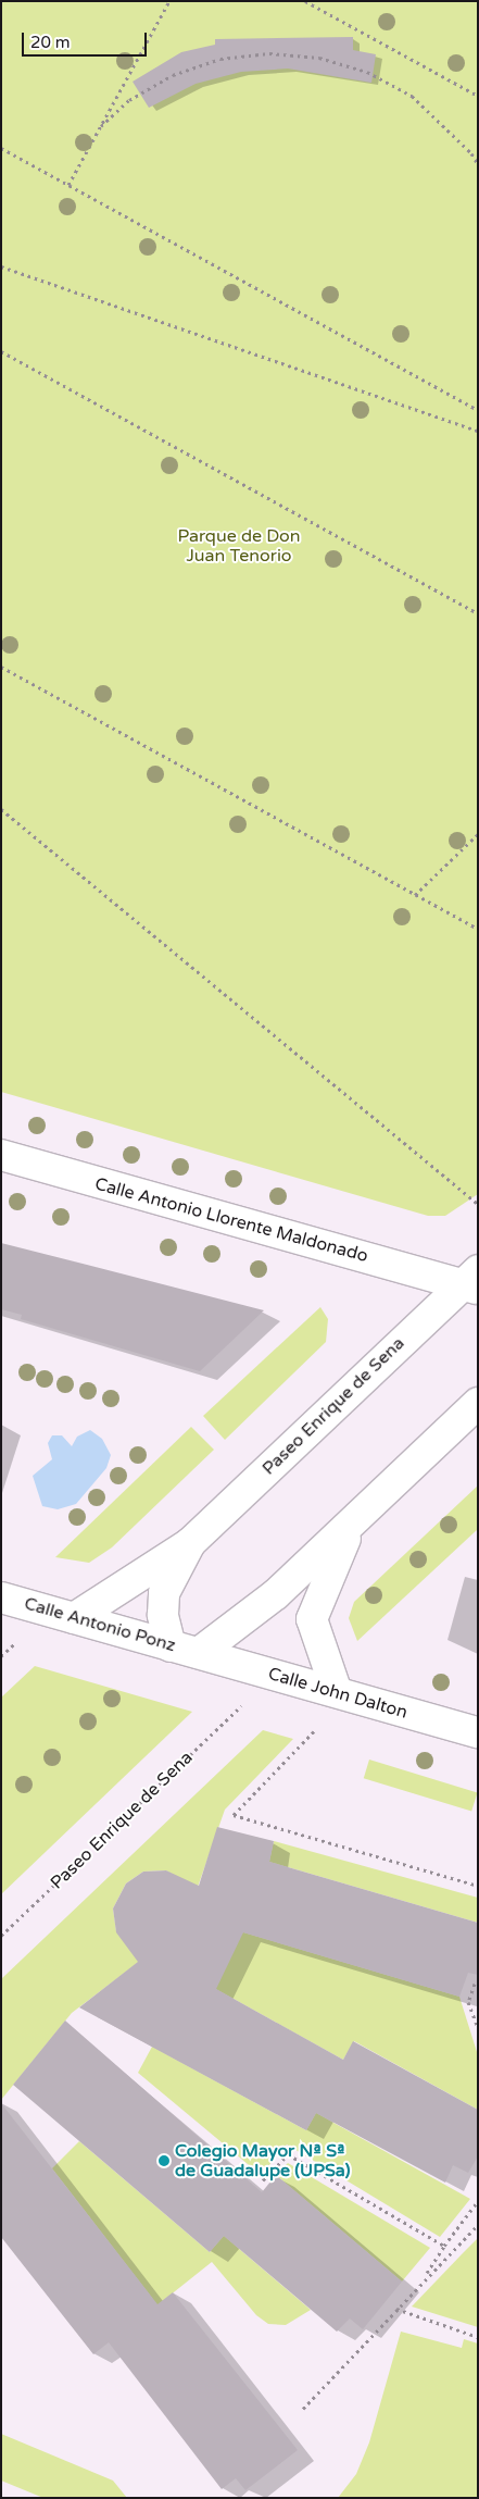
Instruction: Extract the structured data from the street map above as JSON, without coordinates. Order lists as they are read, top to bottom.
{
  "streets": {
    "street": [
      "Calle Antonio Llorente Maldonado",
      "Paseo Enrique de Sena",
      "Calle Antonio Ponz",
      "Calle John Dalton"
    ]
  },
  "crossings": [
    ["Calle Antonio Llorente Maldonado", "Paseo Enrique de Sena"],
    ["Paseo Enrique de Sena", "Calle Antonio Ponz"],
    ["Calle Antonio Ponz", "Calle John Dalton"]
  ],
  "parks": ["Parque de Don Juan Tenorio"],
  "places": ["Colegio Mayor Nª Sª de Guadalupe (UPSa)"],
  "scale_bar": "20 m"
}
